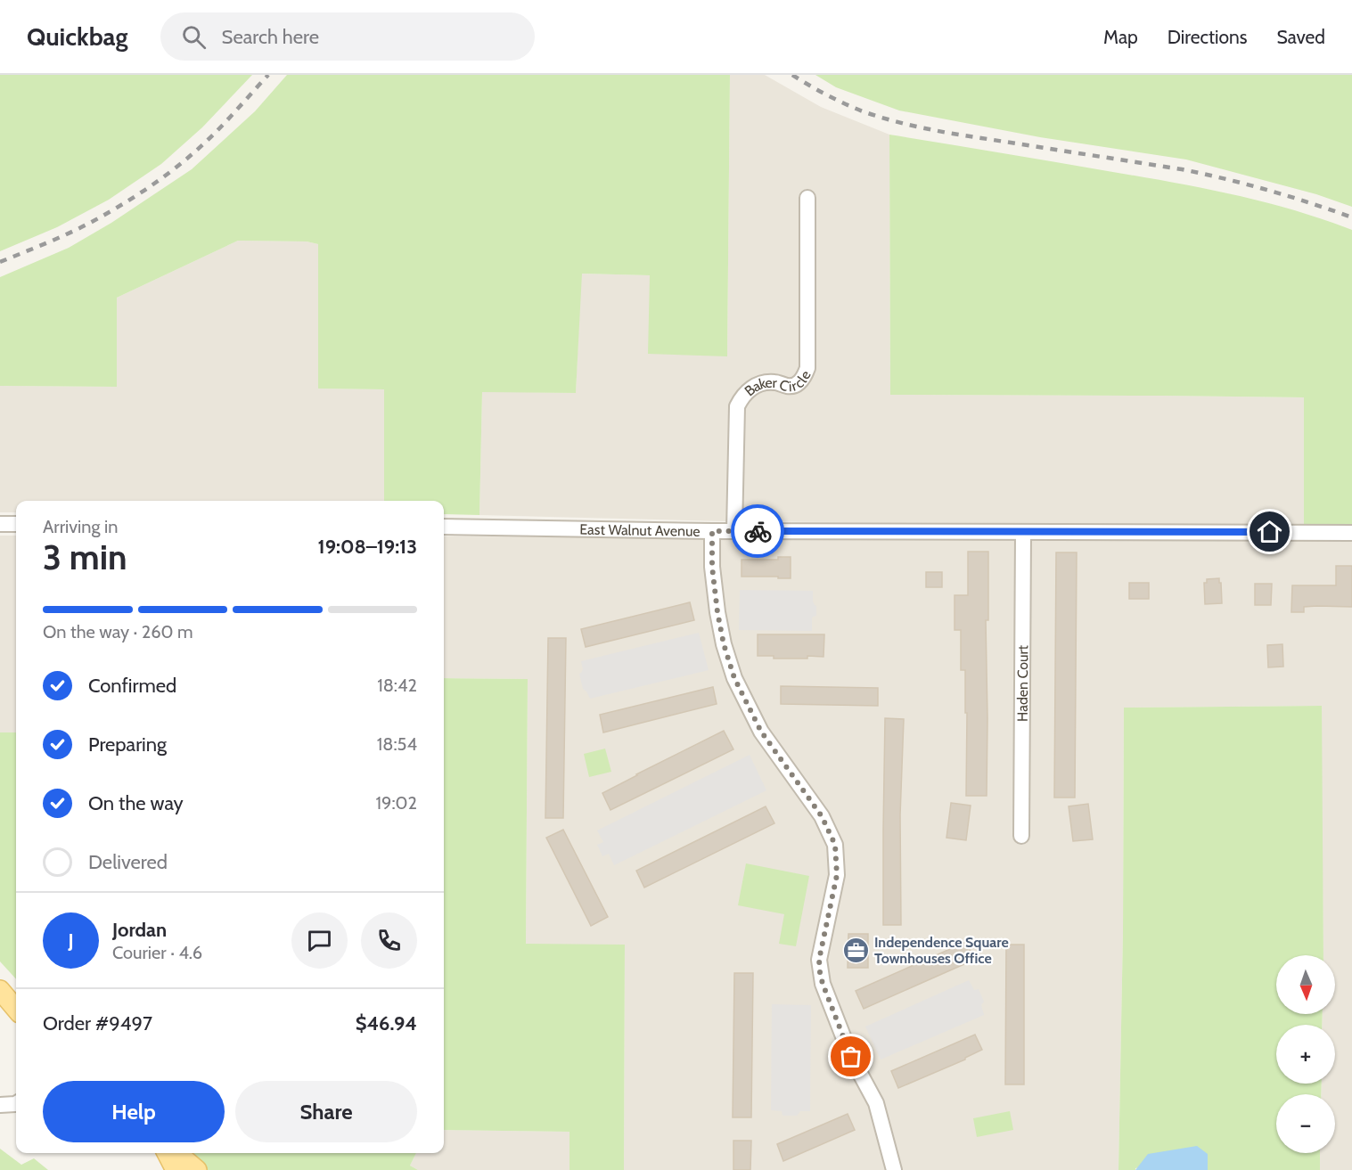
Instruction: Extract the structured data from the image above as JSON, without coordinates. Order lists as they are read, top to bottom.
{
  "streets": {
    "street": ["Baker Circle", "East Walnut Avenue", "Haden Court"]
  },
  "crossings": [
    ["Baker Circle", "East Walnut Avenue"],
    ["East Walnut Avenue", "Haden Court"]
  ],
  "places": {
    "office": ["Independence Square Townhouses Office"]
  },
  "north": "bottom",
  "page": {
    "header": "Quickbag",
    "search": "Search here",
    "nav": ["Map", "Directions", "Saved"],
    "heading": ["3 min", "Arriving in", "19:08–19:13"],
    "panel": [
      "Jordan",
      "Courier · 4.6",
      "Order #9497",
      "$46.94"
    ],
    "bar": "On the way · 260 m",
    "list": [
      ["Confirmed", "18:42"],
      ["Preparing", "18:54"],
      ["On the way", "19:02"],
      "Delivered"
    ],
    "round": "J",
    "map_buttons": ["+", "−"],
    "buttons": ["Help", "Share"]
  }
}
